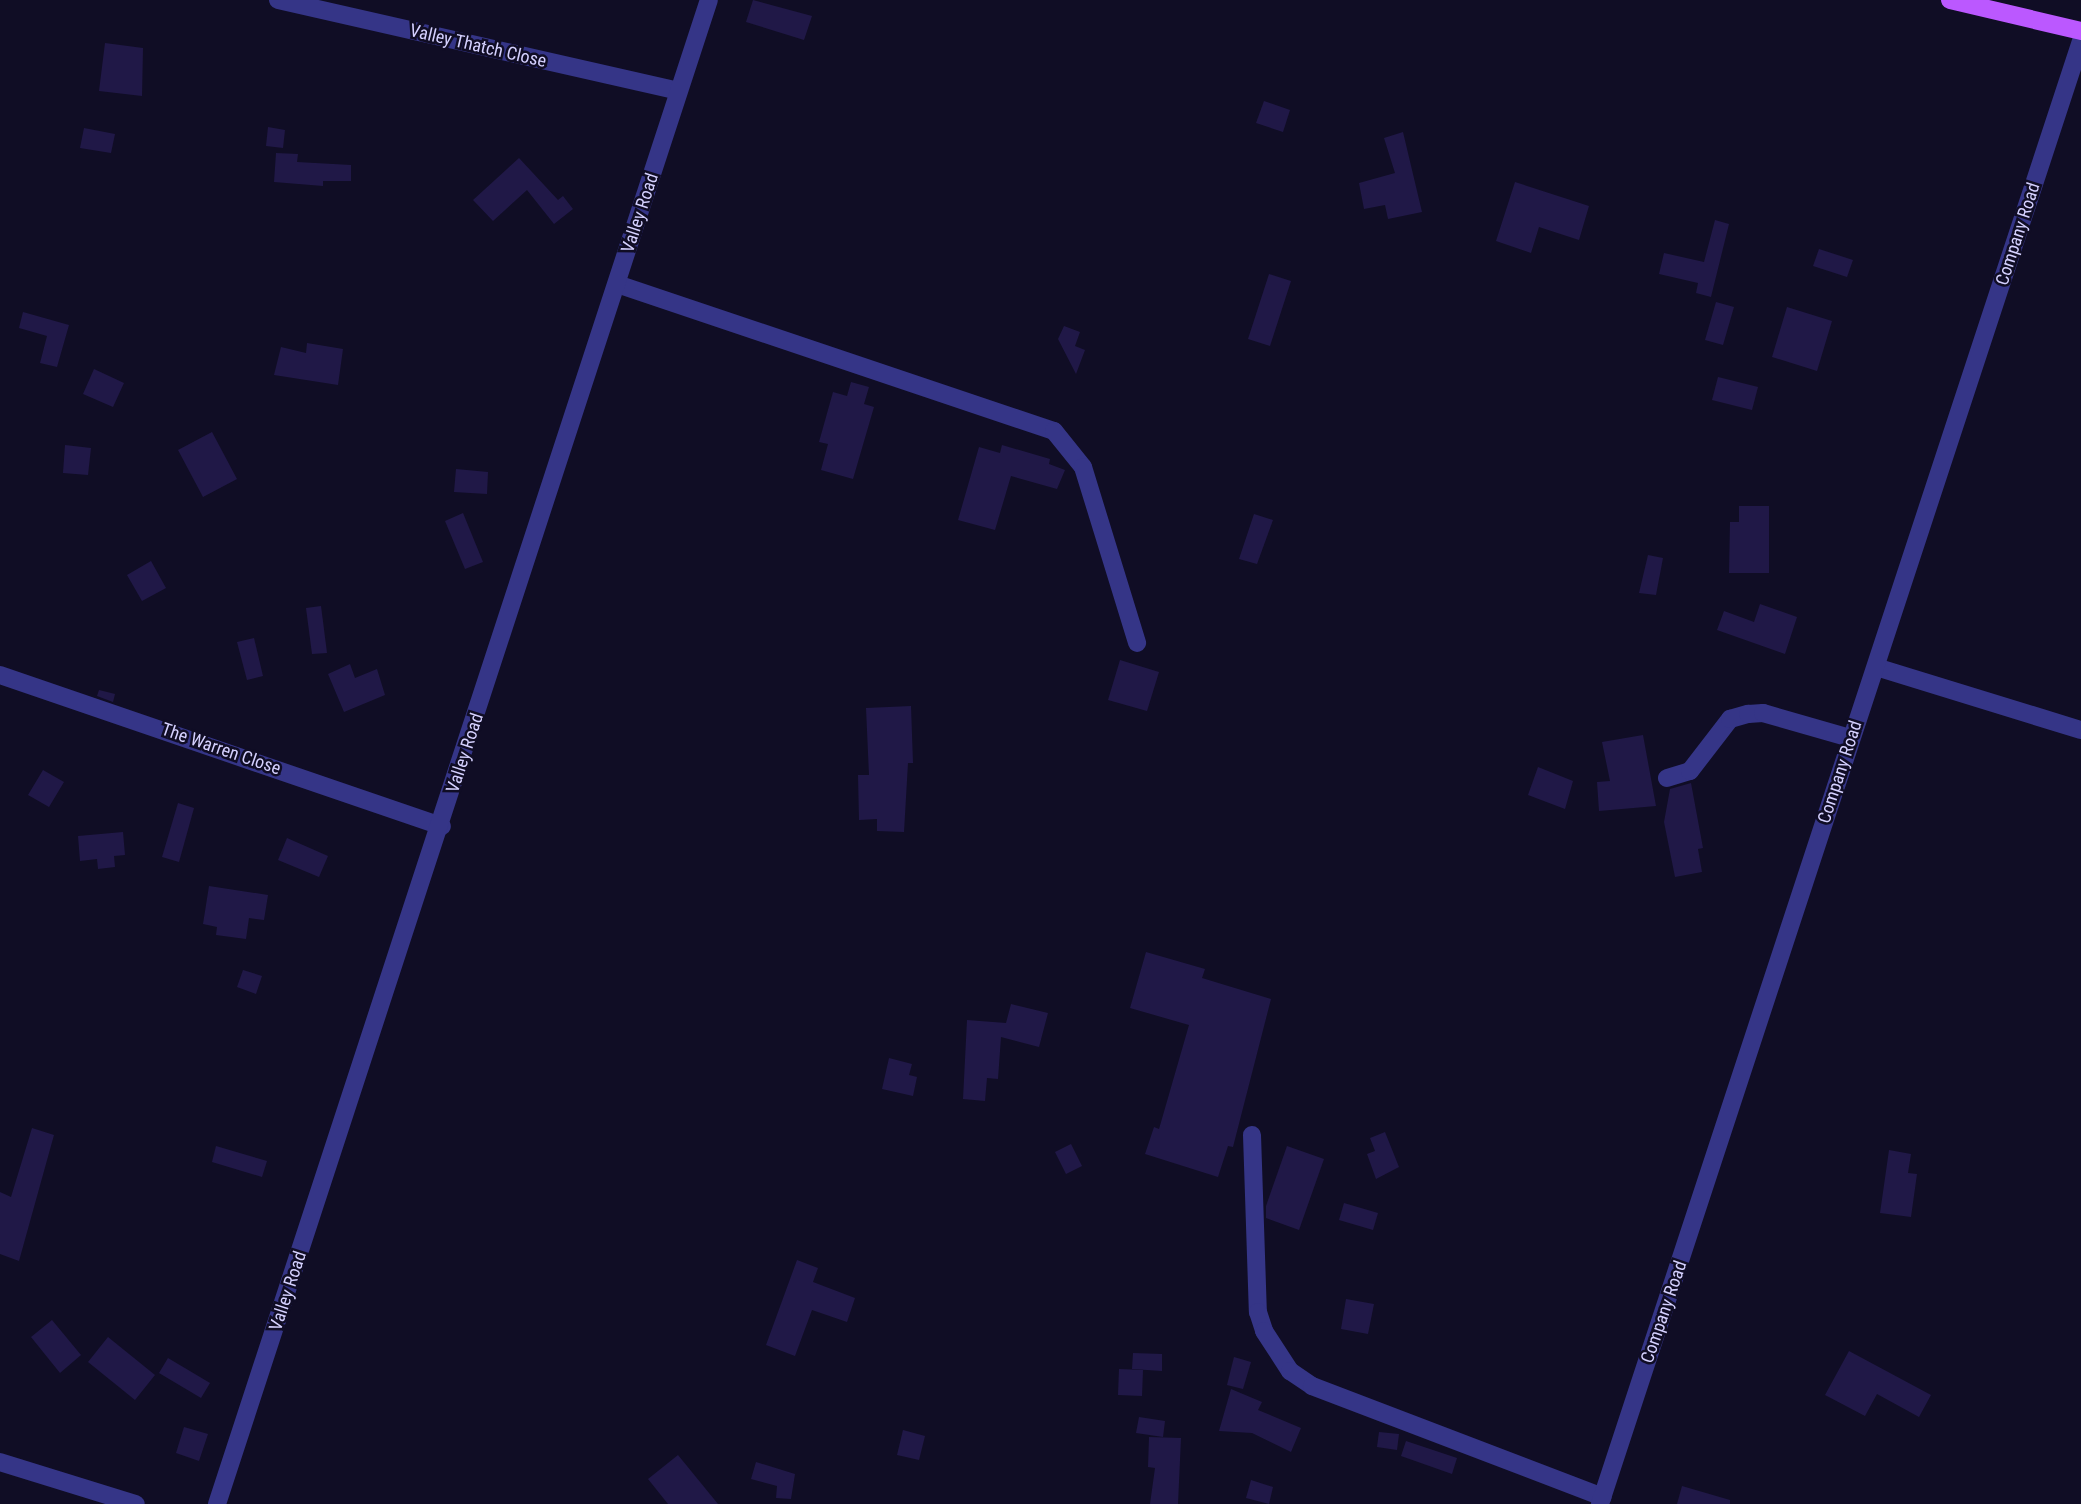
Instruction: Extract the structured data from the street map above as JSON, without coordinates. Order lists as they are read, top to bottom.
{
  "streets": {
    "street": [
      "Valley Thatch Close",
      "Valley Road",
      "Company Road",
      "The Warren Close"
    ]
  },
  "crossings": [
    ["Valley Thatch Close", "Valley Road"],
    ["Valley Road", "The Warren Close"]
  ]
}
